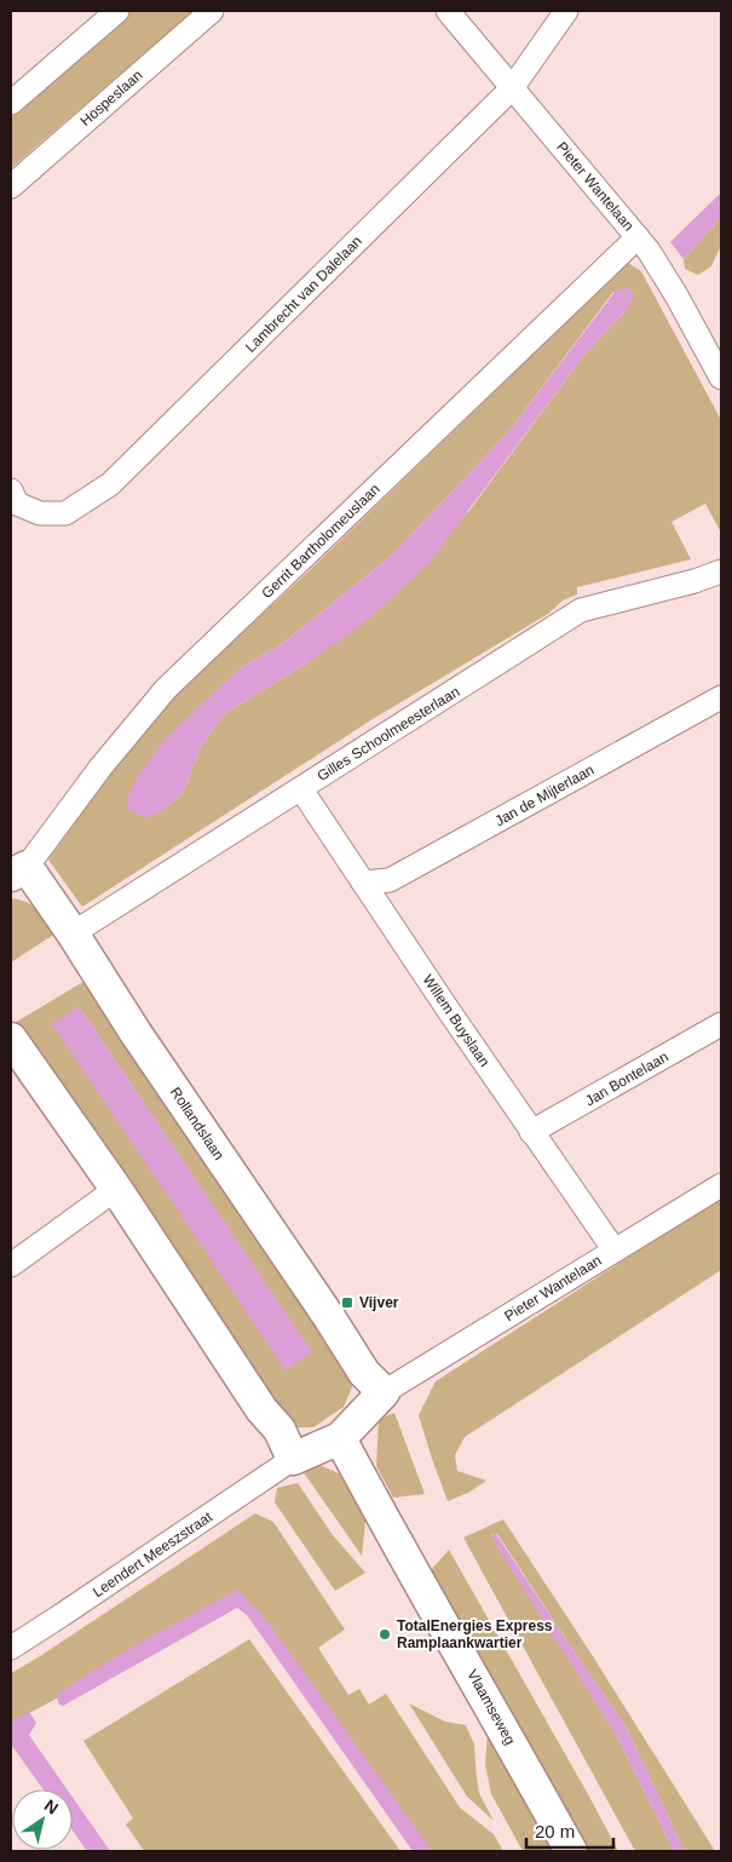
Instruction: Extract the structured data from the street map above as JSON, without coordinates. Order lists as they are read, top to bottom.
{
  "streets": {
    "street": [
      "Hospeslaan",
      "Pieter Wantelaan",
      "Lambrecht van Dalelaan",
      "Gerrit Bartholomeuslaan",
      "Gilles Schoolmeesterlaan",
      "Jan de Mijterlaan",
      "Willem Buyslaan",
      "Jan Bontelaan",
      "Rollandslaan",
      "Leendert Meeszstraat",
      "Vlaamseweg"
    ]
  },
  "crossings": [
    ["Pieter Wantelaan", "Lambrecht van Dalelaan"],
    ["Pieter Wantelaan", "Gerrit Bartholomeuslaan"],
    ["Pieter Wantelaan", "Willem Buyslaan"],
    ["Pieter Wantelaan", "Rollandslaan"],
    ["Gerrit Bartholomeuslaan", "Rollandslaan"],
    ["Gilles Schoolmeesterlaan", "Willem Buyslaan"],
    ["Gilles Schoolmeesterlaan", "Rollandslaan"],
    ["Jan de Mijterlaan", "Willem Buyslaan"],
    ["Willem Buyslaan", "Jan Bontelaan"]
  ],
  "places": {
    "transit": ["Vijver"],
    "other": ["TotalEnergies Express Ramplaankwartier"]
  },
  "scale_bar": "20 m",
  "north": "top right"
}
